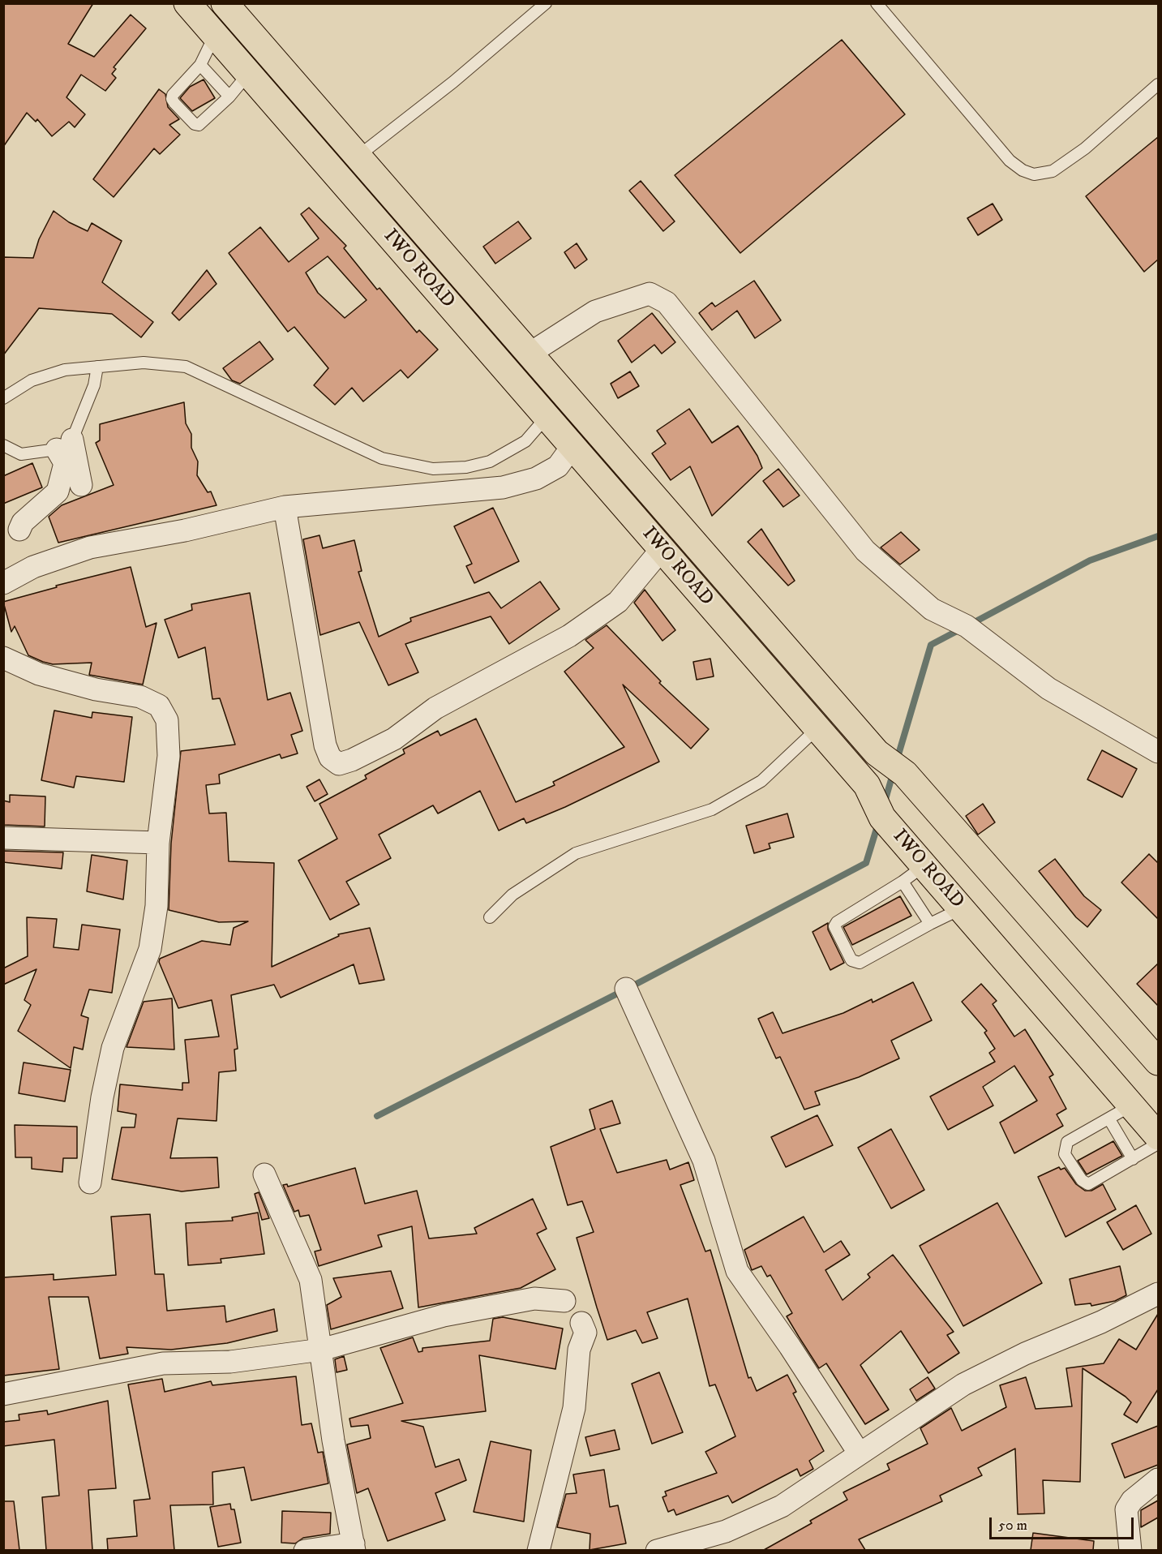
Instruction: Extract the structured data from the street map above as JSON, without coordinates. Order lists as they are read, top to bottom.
{
  "streets": {
    "main road": ["IWO ROAD"]
  },
  "scale_bar": "50 m"
}
